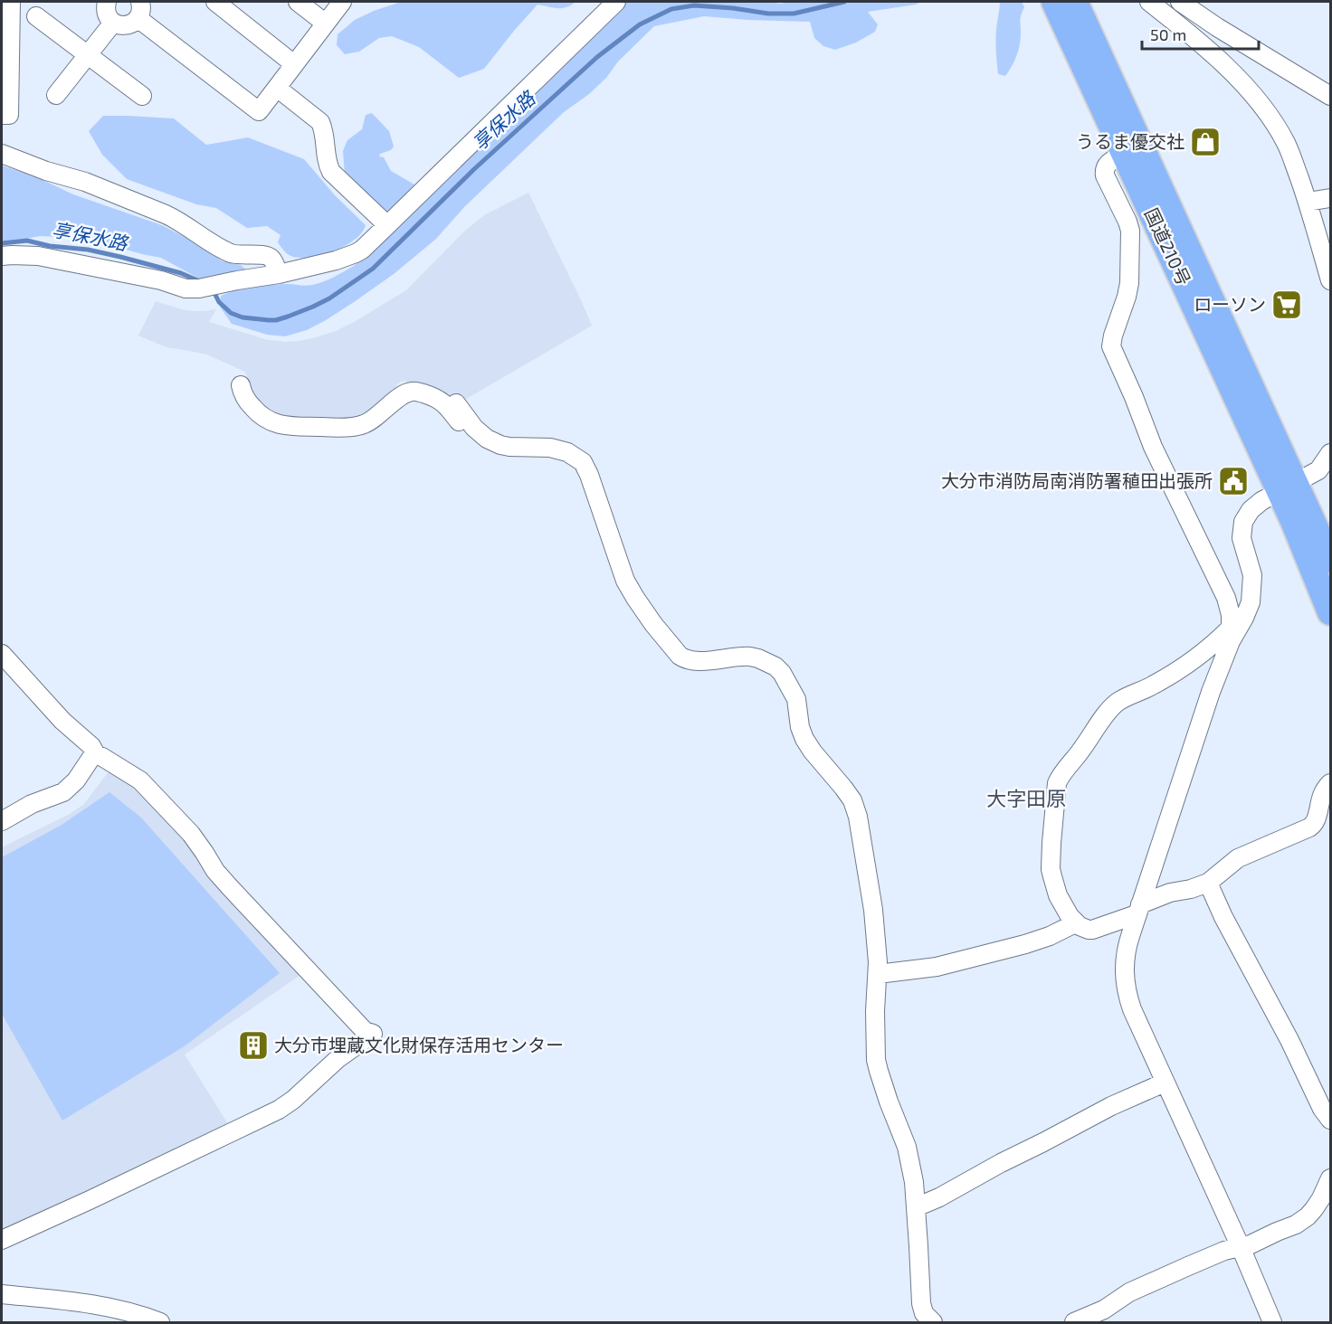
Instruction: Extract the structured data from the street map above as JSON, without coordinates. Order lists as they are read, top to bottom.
{
  "streets": {
    "highway": ["国道210号"]
  },
  "districts": ["大字田原"],
  "water": ["享保水路"],
  "places": {
    "shop": ["うるま優交社"],
    "supermarket": ["ローソン"],
    "public building": ["大分市消防局南消防署稙田出張所"],
    "building": ["大分市埋蔵文化財保存活用センター"]
  },
  "scale_bar": "50 m"
}
